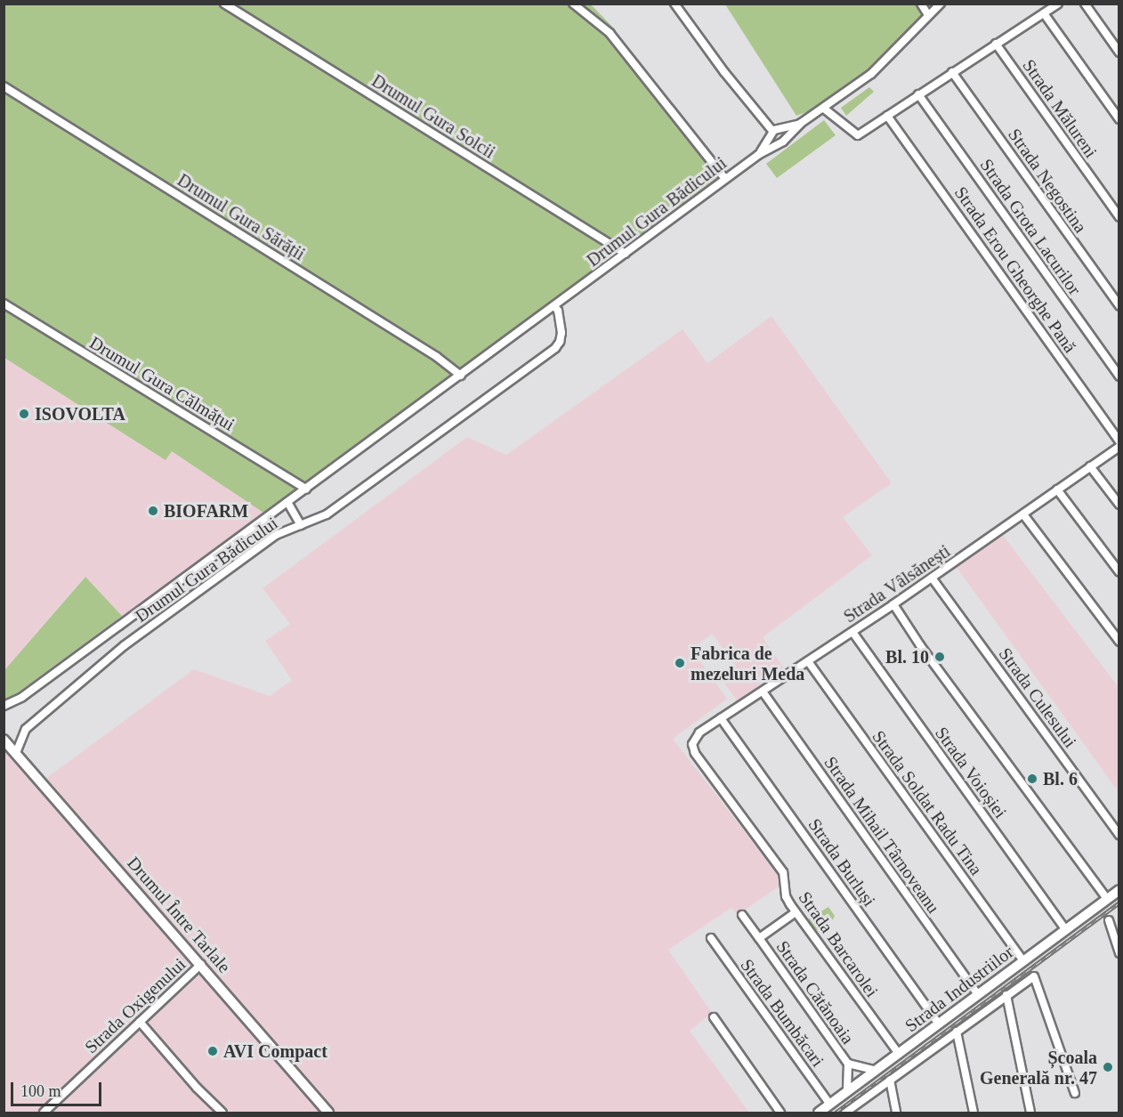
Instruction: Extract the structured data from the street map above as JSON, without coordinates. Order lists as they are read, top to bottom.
{
  "streets": {
    "main road": ["Drumul Între Tarlale", "Strada Industriilor"],
    "street": [
      "Strada Mălureni",
      "Drumul Gura Solcii",
      "Strada Negostina",
      "Drumul Gura Bădicului",
      "Drumul Gura Sărății",
      "Strada Grota Lacurilor",
      "Strada Erou Gheorghe Pană",
      "Drumul Gura Călmățui",
      "Strada Vâlsănești",
      "Strada Culesului",
      "Strada Voioșiei",
      "Strada Soldat Radu Tina",
      "Strada Mihail Târnoveanu",
      "Strada Burluși",
      "Strada Barcarolei",
      "Strada Cătănoaia",
      "Strada Oxigenului",
      "Strada Bumbăcari"
    ]
  },
  "crossings": [
    ["Drumul Gura Solcii", "Drumul Gura Bădicului"],
    ["Drumul Gura Bădicului", "Drumul Gura Sărății"],
    ["Drumul Gura Bădicului", "Drumul Gura Călmățui"],
    ["Drumul Gura Bădicului", "Drumul Între Tarlale"],
    ["Strada Vâlsănești", "Strada Culesului"],
    ["Strada Vâlsănești", "Strada Voioșiei"],
    ["Strada Vâlsănești", "Strada Soldat Radu Tina"],
    ["Strada Vâlsănești", "Strada Mihail Târnoveanu"],
    ["Strada Vâlsănești", "Strada Burluși"],
    ["Strada Vâlsănești", "Strada Barcarolei"],
    ["Strada Voioșiei", "Strada Industriilor"],
    ["Strada Soldat Radu Tina", "Strada Industriilor"],
    ["Strada Mihail Târnoveanu", "Strada Industriilor"],
    ["Strada Burluși", "Strada Industriilor"],
    ["Drumul Între Tarlale", "Strada Oxigenului"],
    ["Strada Barcarolei", "Strada Industriilor"],
    ["Strada Barcarolei", "Strada Cătănoaia"],
    ["Strada Industriilor", "Strada Cătănoaia"],
    ["Strada Industriilor", "Strada Bumbăcari"]
  ],
  "places": [
    "ISOVOLTA",
    "BIOFARM",
    "Bl. 10",
    "Fabrica de mezeluri Meda",
    "Bl. 6",
    "AVI Compact",
    "Școala Generală nr. 47"
  ],
  "scale_bar": "100 m"
}
